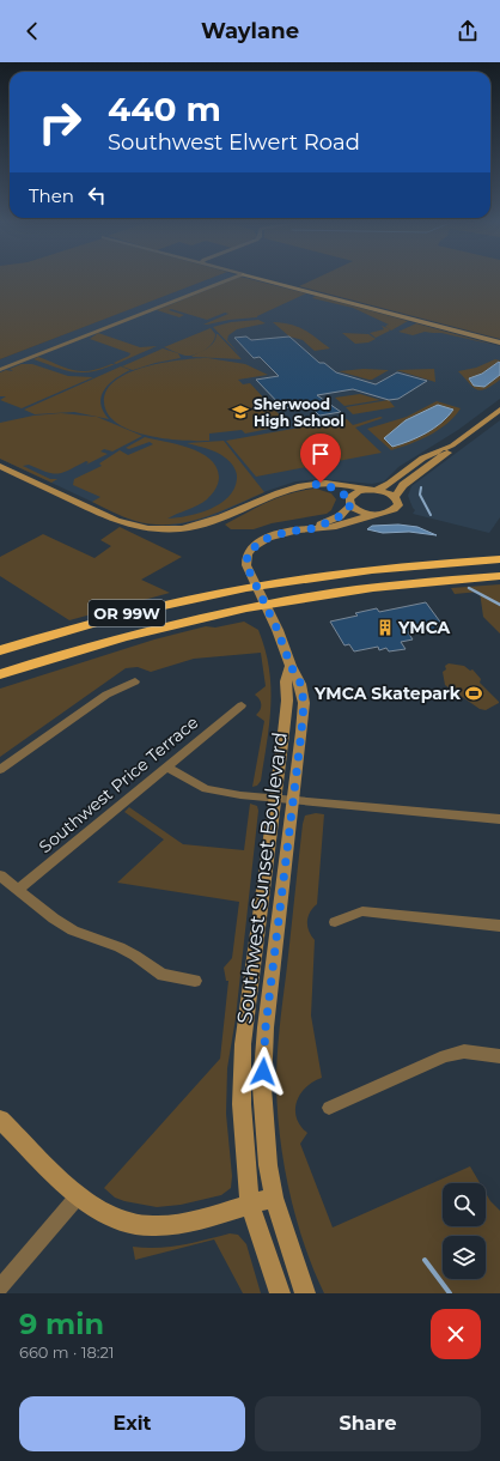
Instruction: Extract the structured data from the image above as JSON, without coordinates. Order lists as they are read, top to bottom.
{
  "streets": {
    "highway": ["OR 99W"],
    "main road": ["Southwest Sunset Boulevard"],
    "street": ["Southwest Price Terrace"]
  },
  "crossings": [
    ["OR 99W", "Southwest Sunset Boulevard"]
  ],
  "places": {
    "school or university": ["Sherwood High School"],
    "building": ["YMCA"],
    "sports": ["YMCA Skatepark"]
  },
  "page": {
    "header": "Waylane",
    "turn": ["440 m", "Southwest Elwert Road"],
    "then": "Then",
    "heading": ["9 min", "660 m · 18:21"],
    "buttons": ["Exit", "Share"]
  }
}
